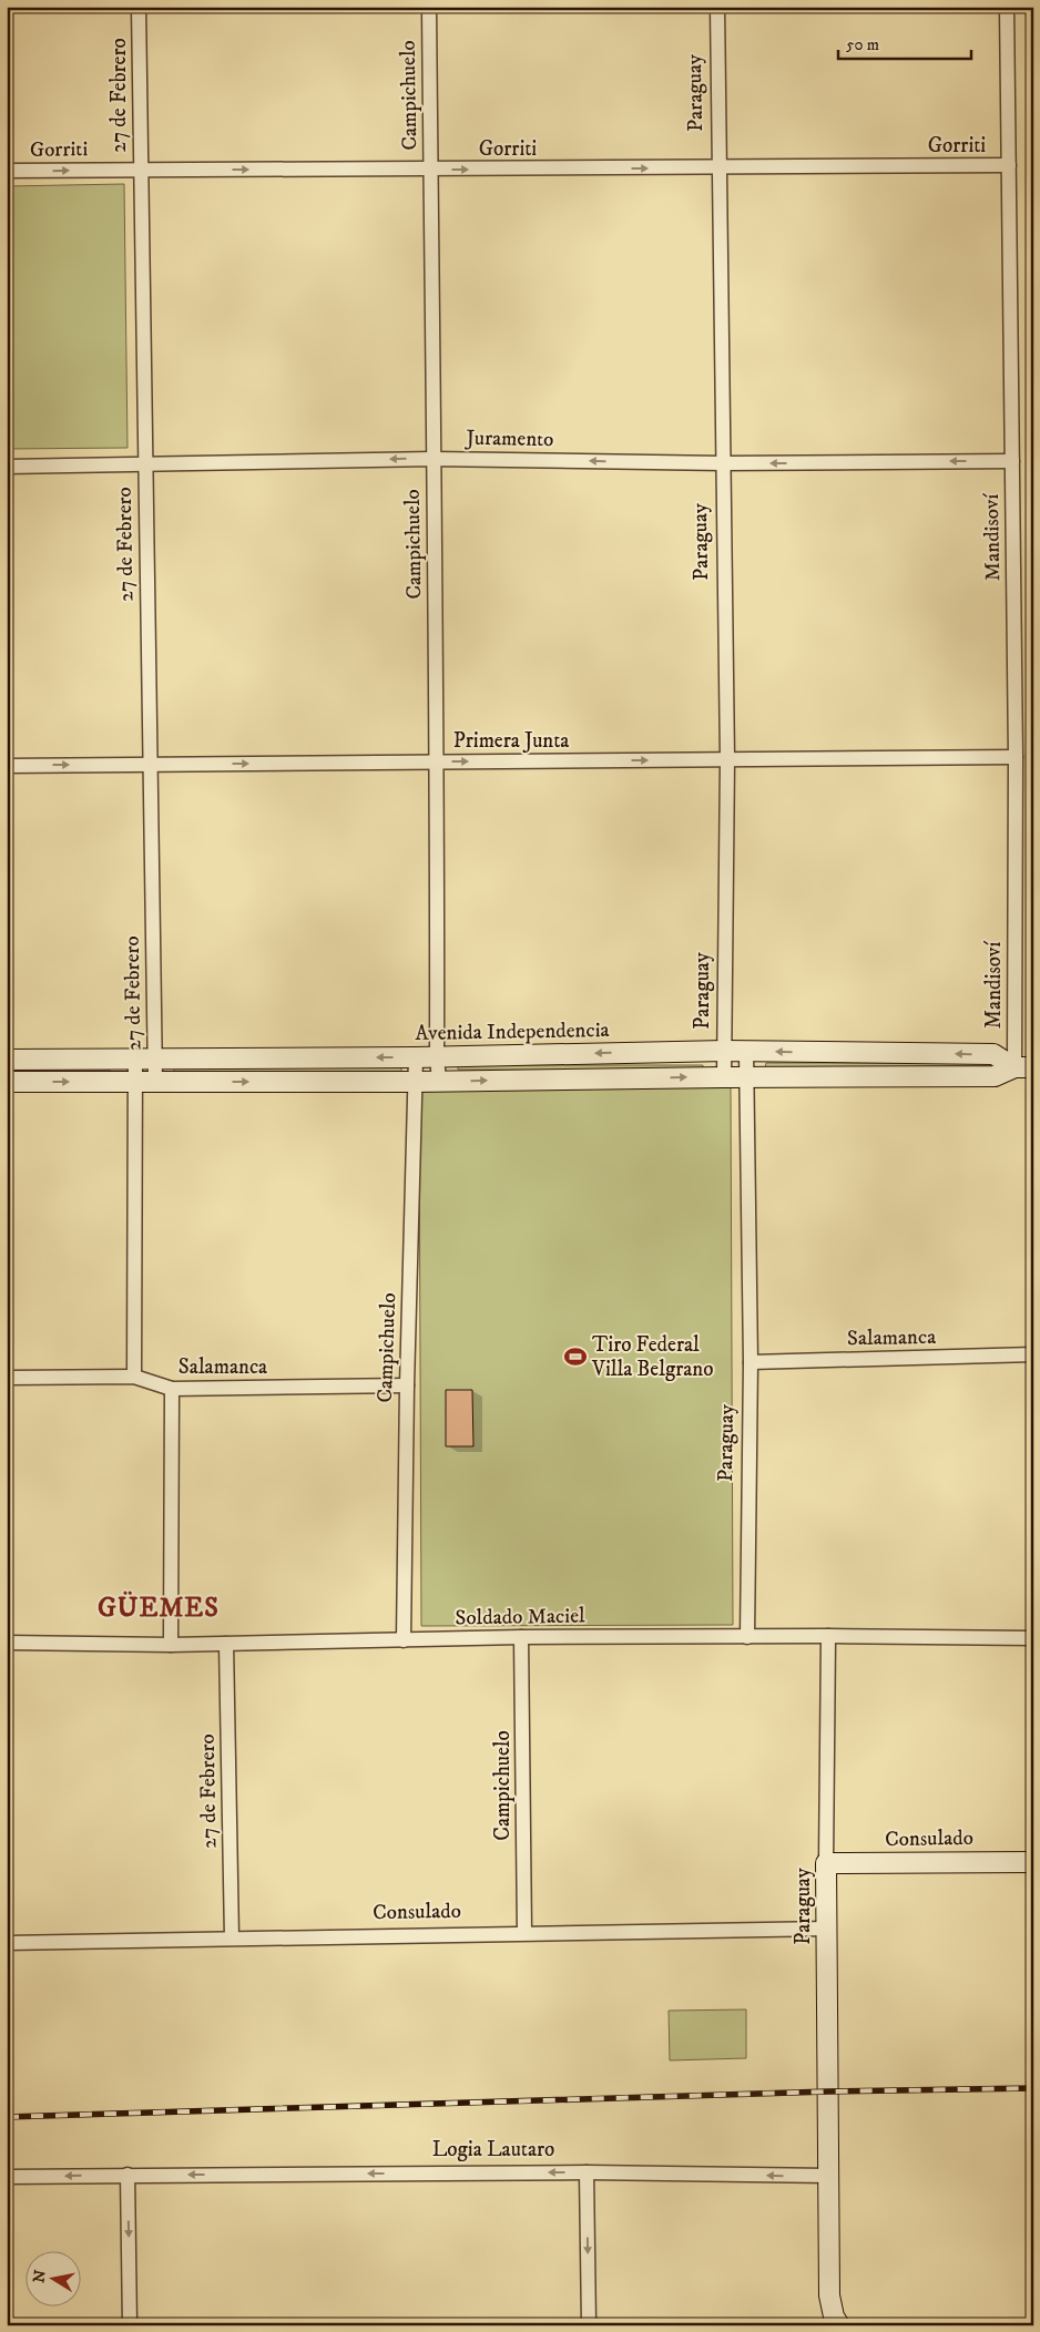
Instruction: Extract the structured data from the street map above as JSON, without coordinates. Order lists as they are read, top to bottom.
{
  "streets": {
    "street": [
      "Paraguay",
      "27 de Febrero",
      "Campichuelo",
      "Gorriti",
      "Juramento",
      "Mandisoví",
      "Primera Junta",
      "Avenida Independencia",
      "Salamanca",
      "Soldado Maciel",
      "Consulado",
      "Logia Lautaro"
    ]
  },
  "crossings": [
    ["Paraguay", "Gorriti"],
    ["Paraguay", "Juramento"],
    ["Paraguay", "Primera Junta"],
    ["Paraguay", "Avenida Independencia"],
    ["Paraguay", "Salamanca"],
    ["Paraguay", "Soldado Maciel"],
    ["Paraguay", "Consulado"],
    ["Paraguay", "Logia Lautaro"],
    ["27 de Febrero", "Gorriti"],
    ["27 de Febrero", "Juramento"],
    ["27 de Febrero", "Primera Junta"],
    ["27 de Febrero", "Avenida Independencia"],
    ["27 de Febrero", "Salamanca"],
    ["27 de Febrero", "Soldado Maciel"],
    ["27 de Febrero", "Consulado"],
    ["Campichuelo", "Gorriti"],
    ["Campichuelo", "Juramento"],
    ["Campichuelo", "Primera Junta"],
    ["Campichuelo", "Avenida Independencia"],
    ["Campichuelo", "Salamanca"],
    ["Campichuelo", "Soldado Maciel"],
    ["Campichuelo", "Consulado"],
    ["Gorriti", "Mandisoví"],
    ["Juramento", "Mandisoví"],
    ["Mandisoví", "Primera Junta"],
    ["Mandisoví", "Avenida Independencia"]
  ],
  "one_way": [
    "Gorriti",
    "Juramento",
    "Primera Junta",
    "Logia Lautaro"
  ],
  "districts": ["GÜEMES"],
  "places": {
    "sports": ["Tiro Federal Villa Belgrano"]
  },
  "scale_bar": "50 m",
  "north": "left"
}
